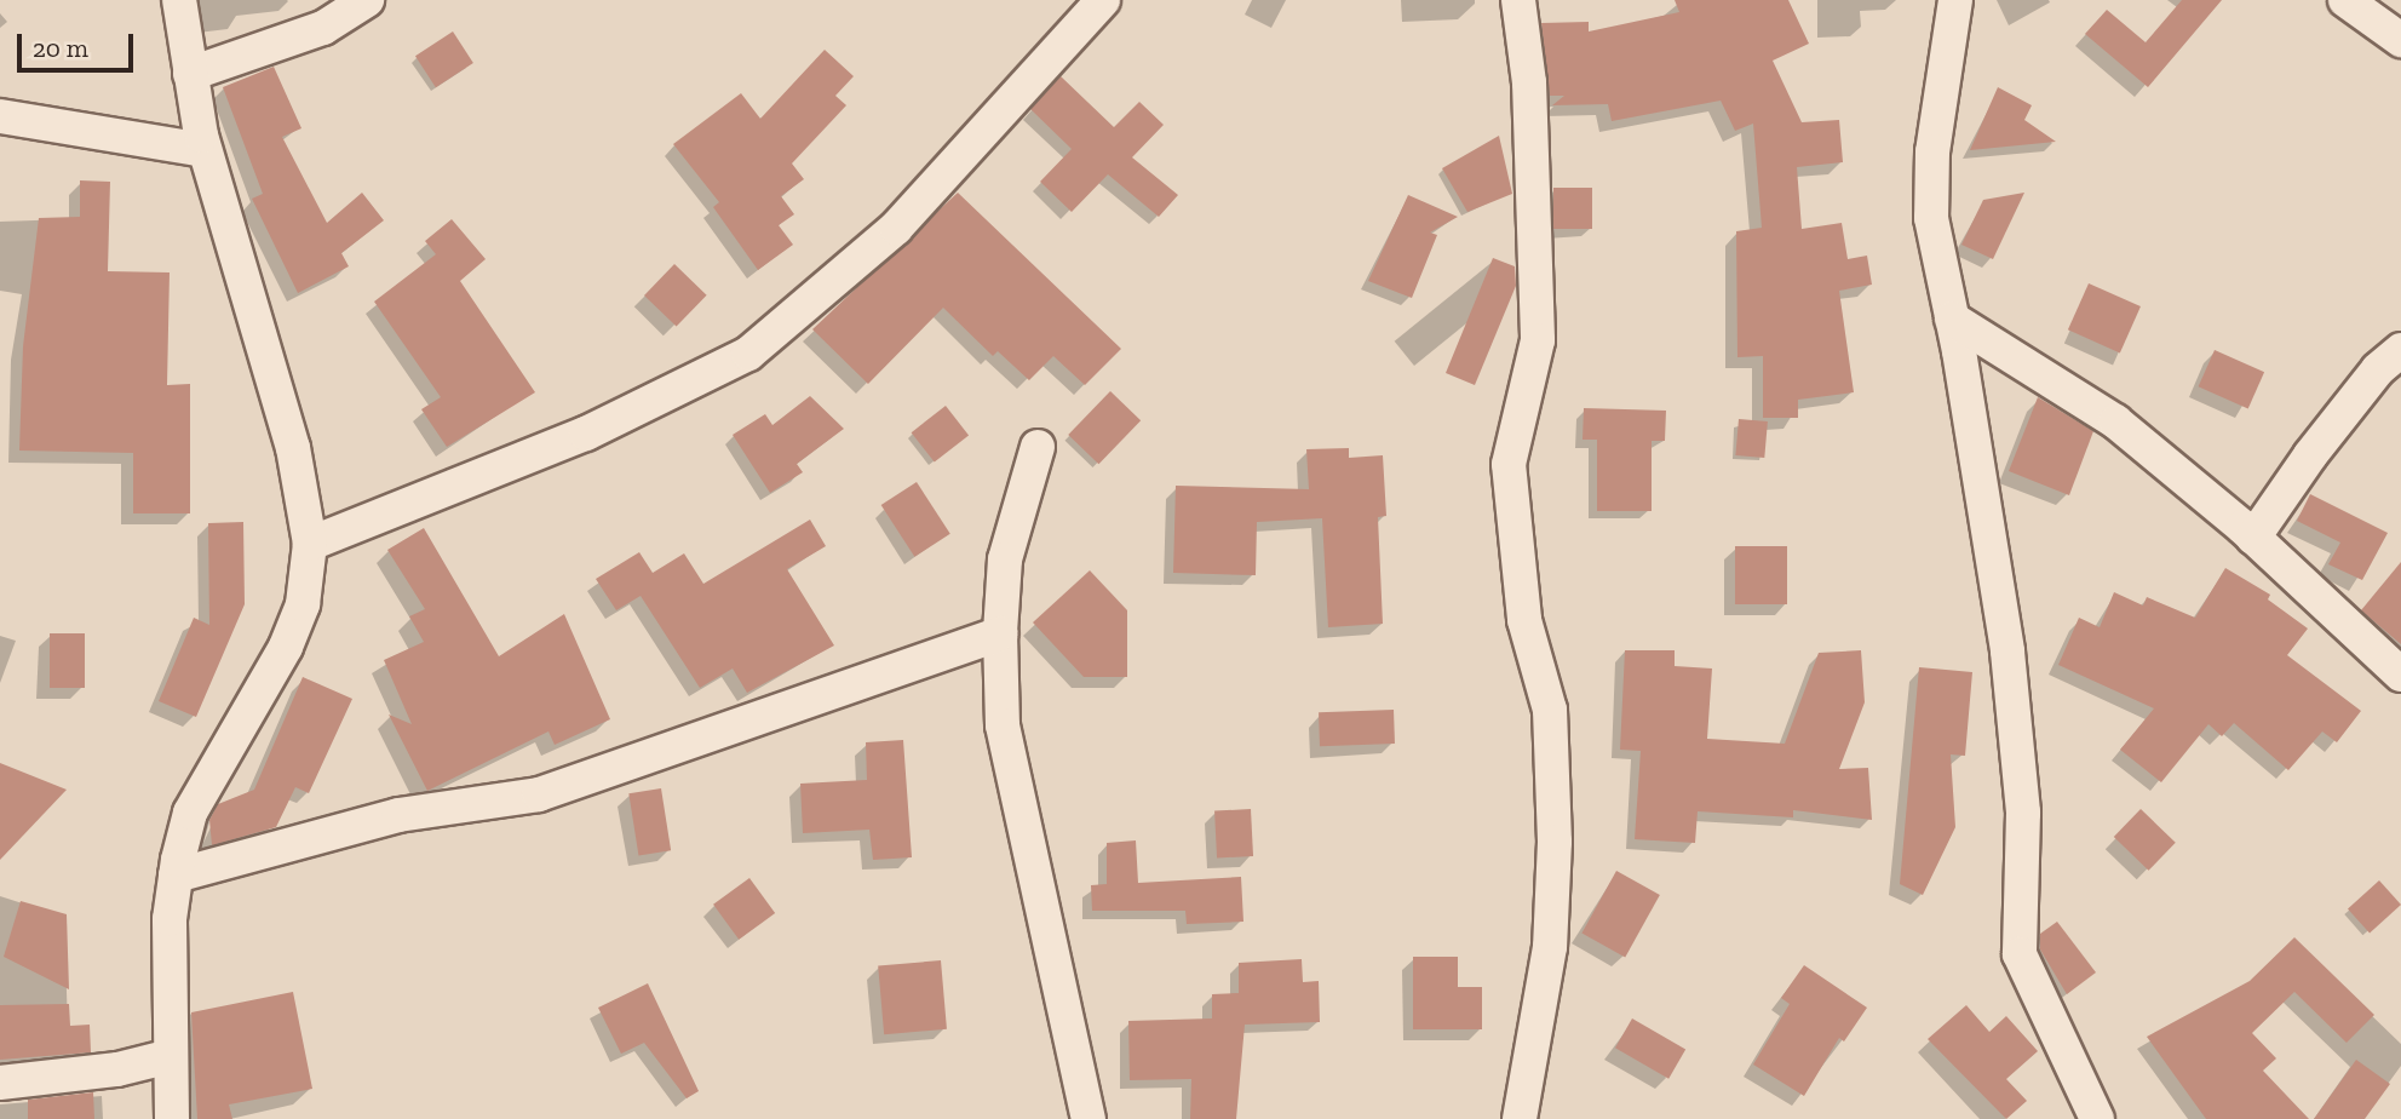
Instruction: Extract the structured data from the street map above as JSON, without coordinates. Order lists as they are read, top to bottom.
{
  "scale_bar": "20 m"
}
